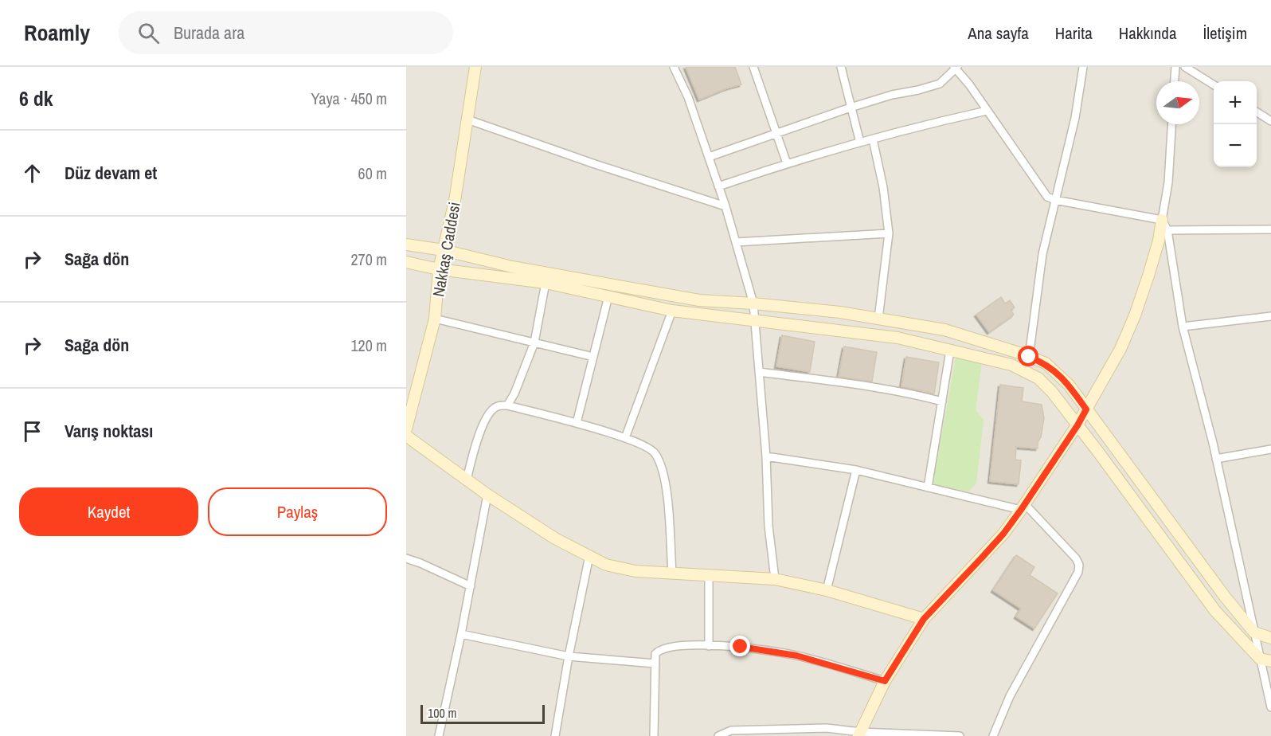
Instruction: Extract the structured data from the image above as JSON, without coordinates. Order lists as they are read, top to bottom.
{
  "streets": {
    "main road": ["Nakkaş Caddesi"]
  },
  "scale_bar": "100 m",
  "north": "right",
  "page": {
    "header": "Roamly",
    "search": "Burada ara",
    "nav": [
      "Ana sayfa",
      "Harita",
      "Hakkında",
      "İletişim"
    ],
    "heading": ["6 dk", "Yaya · 450 m"],
    "map_buttons": ["+", "−"],
    "list": [
      ["Düz devam et", "60 m"],
      ["Sağa dön", "270 m"],
      ["Sağa dön", "120 m"],
      "Varış noktası"
    ],
    "buttons": ["Kaydet", "Paylaş"],
    "scale": "100 m"
  }
}
